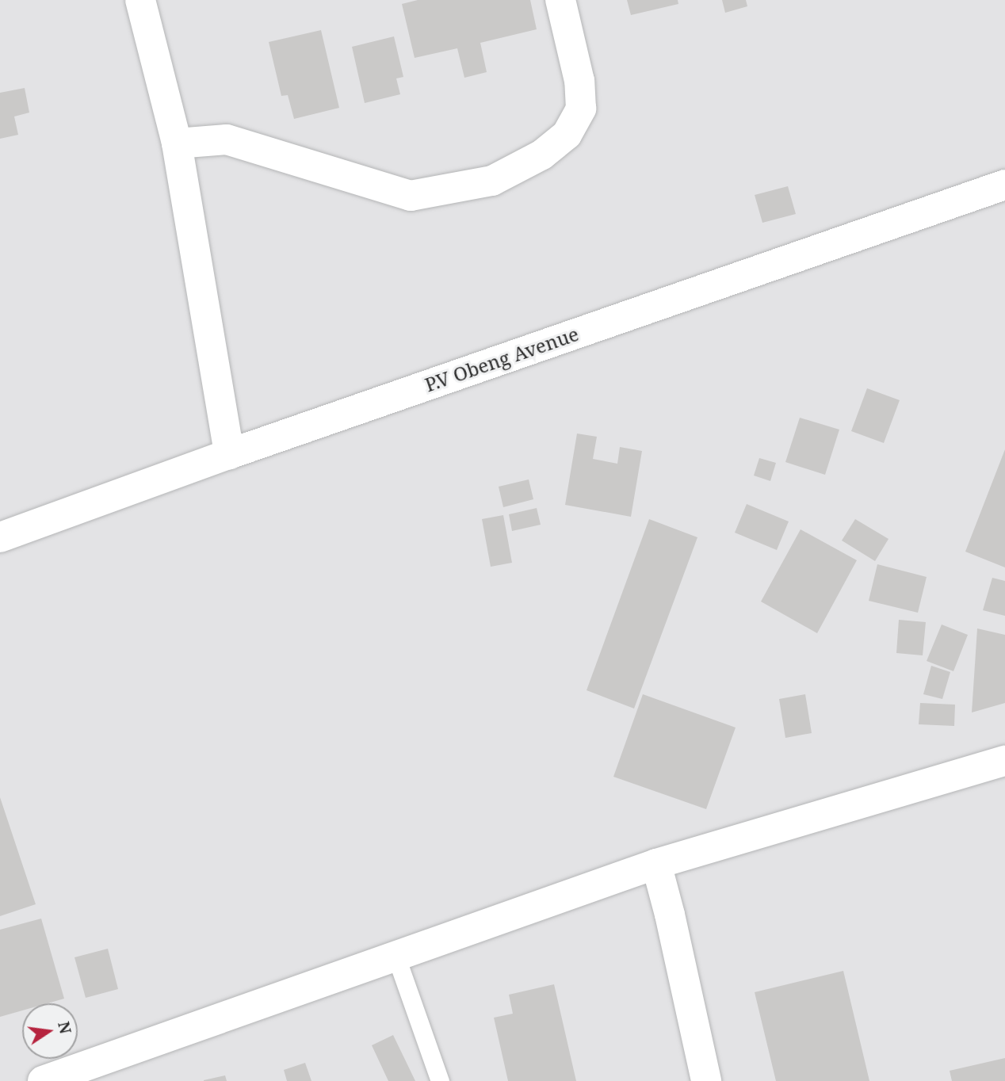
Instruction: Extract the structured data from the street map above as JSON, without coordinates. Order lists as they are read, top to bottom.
{
  "streets": {
    "street": ["P.V Obeng Avenue"]
  },
  "north": "right"
}
